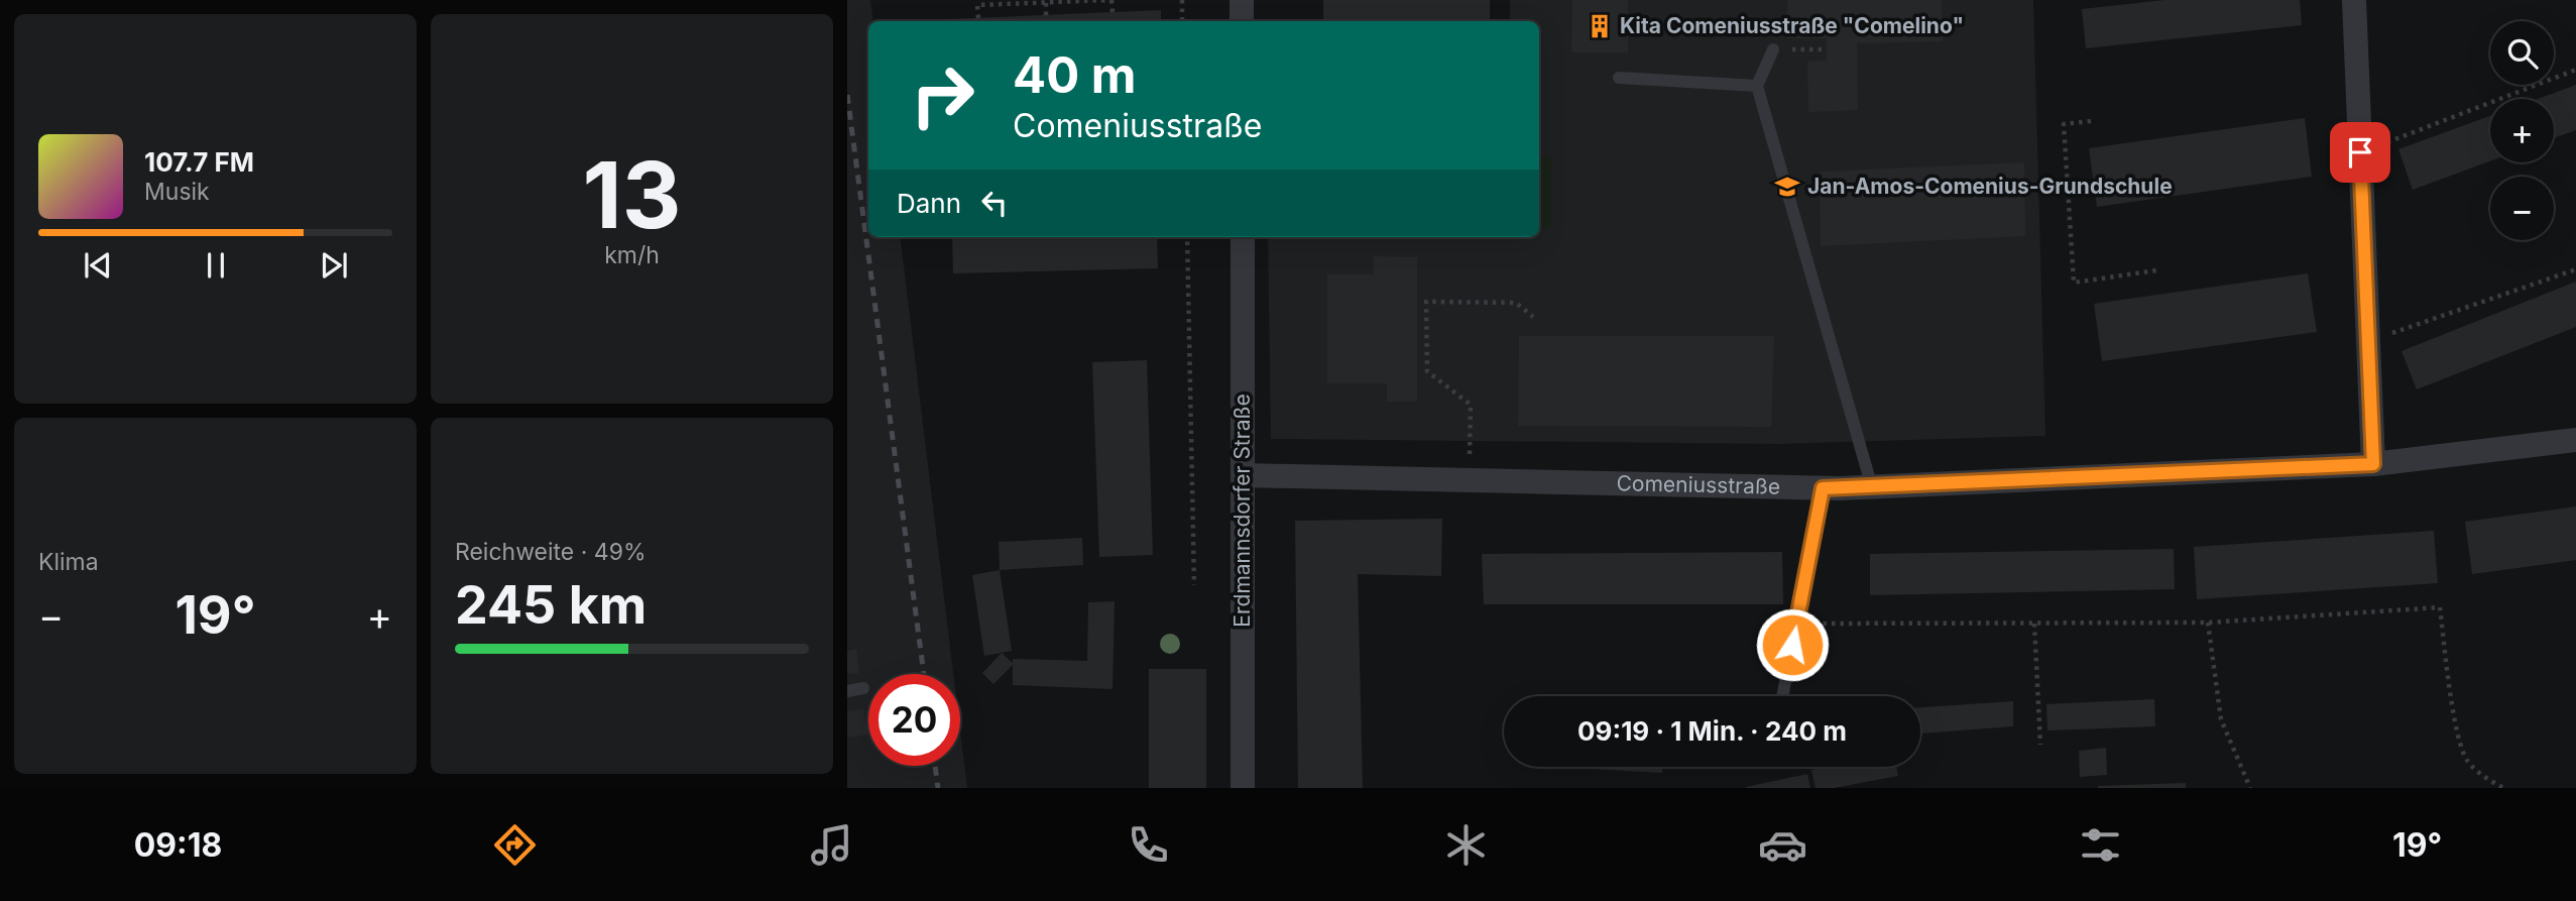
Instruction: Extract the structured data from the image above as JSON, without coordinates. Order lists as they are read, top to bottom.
{
  "streets": {
    "street": ["Comeniusstraße", "Erdmannsdorfer Straße"]
  },
  "crossings": [
    ["Comeniusstraße", "Erdmannsdorfer Straße"]
  ],
  "places": {
    "building": ["Kita Comeniusstraße \"Comelino\""],
    "school or university": ["Jan-Amos-Comenius-Grundschule"]
  },
  "page": {
    "tile": [
      ["13", "km/h"],
      "Klima",
      ["Reichweite · 49%", "245 km"]
    ],
    "map_buttons": ["+", "−"],
    "turn": ["40 m", "Comeniusstraße"],
    "song": ["107.7 FM", "Musik"],
    "then": "Dann",
    "heat": ["−", "19°", "+"],
    "limit": "20",
    "trip": "09:19 · 1 Min. · 240 m",
    "tabs": ["09:18", "19°"]
  }
}
